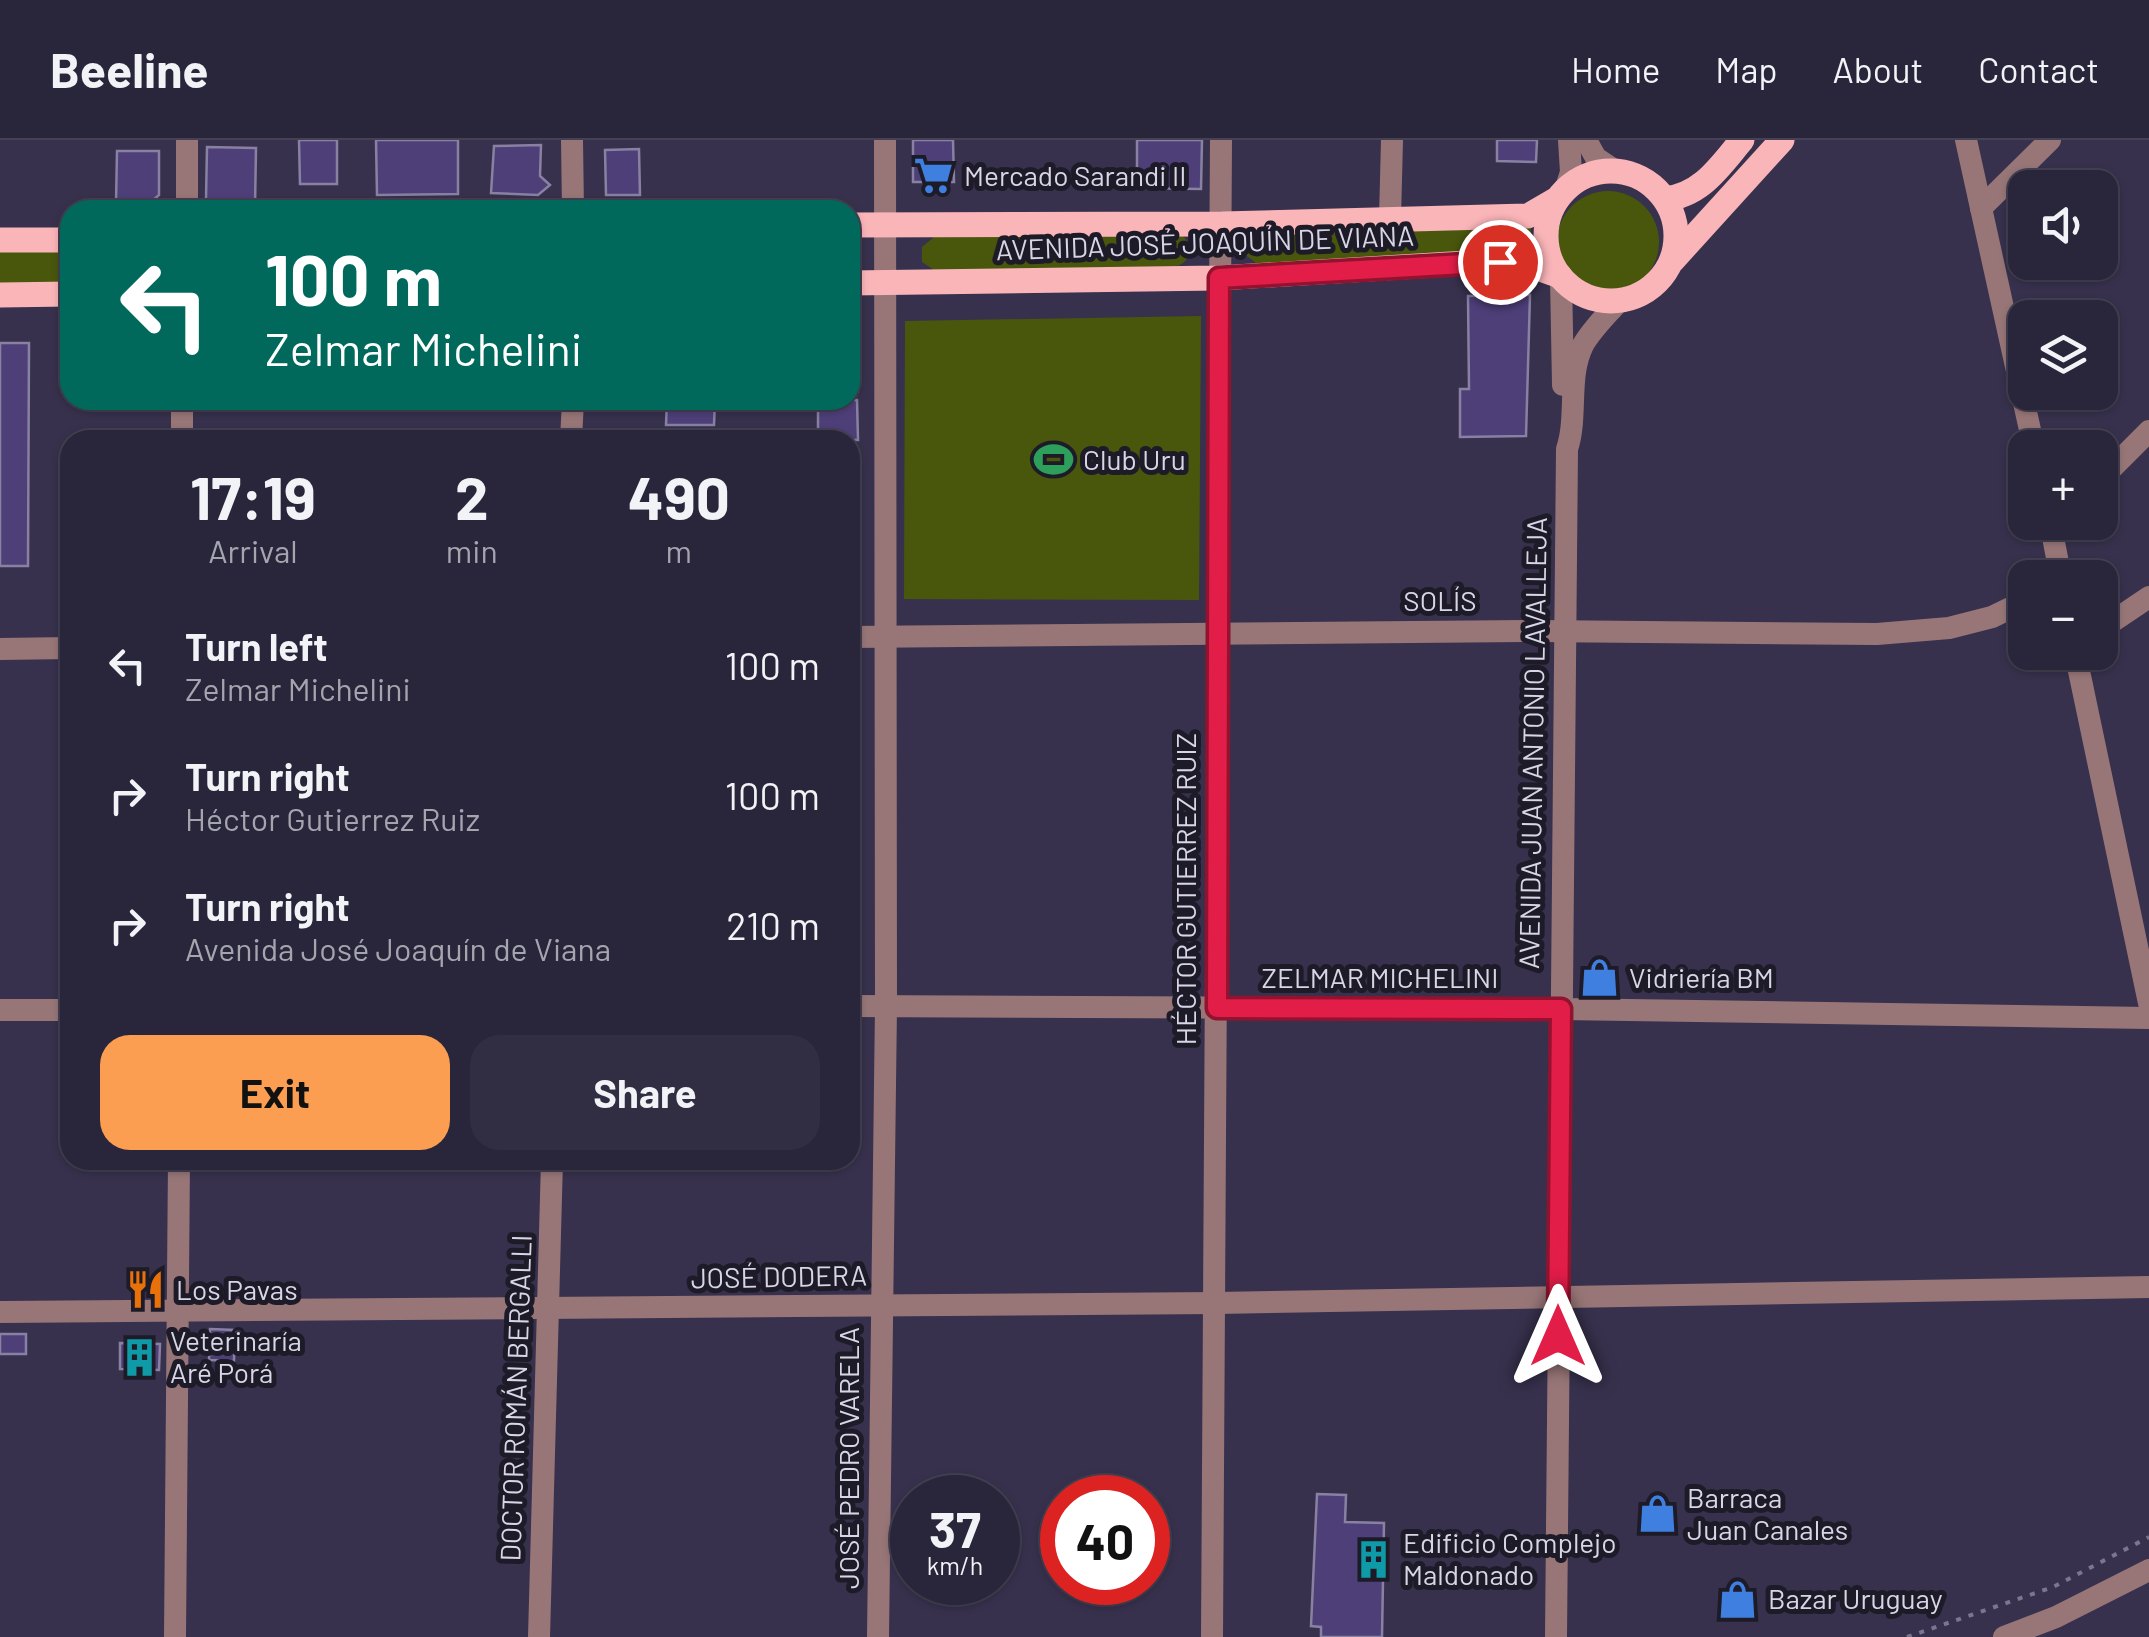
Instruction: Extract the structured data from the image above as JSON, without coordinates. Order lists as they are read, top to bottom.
{
  "streets": {
    "main road": ["AVENIDA JOSÉ JOAQUÍN DE VIANA"],
    "street": [
      "SOLÍS",
      "AVENIDA JUAN ANTONIO LAVALLEJA",
      "HÉCTOR GUTIERREZ RUIZ",
      "ZELMAR MICHELINI",
      "JOSÉ DODERA",
      "DOCTOR ROMÁN BERGALLI",
      "JOSÉ PEDRO VARELA"
    ]
  },
  "crossings": [
    ["AVENIDA JOSÉ JOAQUÍN DE VIANA", "AVENIDA JUAN ANTONIO LAVALLEJA"],
    ["AVENIDA JOSÉ JOAQUÍN DE VIANA", "HÉCTOR GUTIERREZ RUIZ"],
    ["AVENIDA JOSÉ JOAQUÍN DE VIANA", "JOSÉ PEDRO VARELA"],
    ["SOLÍS", "AVENIDA JUAN ANTONIO LAVALLEJA"],
    ["SOLÍS", "HÉCTOR GUTIERREZ RUIZ"],
    ["SOLÍS", "JOSÉ PEDRO VARELA"],
    ["AVENIDA JUAN ANTONIO LAVALLEJA", "ZELMAR MICHELINI"],
    ["AVENIDA JUAN ANTONIO LAVALLEJA", "JOSÉ DODERA"],
    ["HÉCTOR GUTIERREZ RUIZ", "ZELMAR MICHELINI"],
    ["HÉCTOR GUTIERREZ RUIZ", "JOSÉ DODERA"],
    ["ZELMAR MICHELINI", "JOSÉ PEDRO VARELA"],
    ["JOSÉ DODERA", "DOCTOR ROMÁN BERGALLI"],
    ["JOSÉ DODERA", "JOSÉ PEDRO VARELA"]
  ],
  "places": {
    "supermarket": ["Mercado Sarandi II"],
    "sports": ["Club Uru"],
    "shop": ["Vidriería BM", "Barraca Juan Canales", "Bazar Uruguay"],
    "restaurant": ["Los Pavas"],
    "building": ["Veterinaría Aré Porá", "Edificio Complejo Maldonado"]
  },
  "page": {
    "header": "Beeline",
    "nav": [
      "Home",
      "Map",
      "About",
      "Contact"
    ],
    "map_buttons": ["+", "−"],
    "turn": ["100 m", "Zelmar Michelini"],
    "eta": [
      "17:19",
      "Arrival",
      "2",
      "min",
      "490",
      "m"
    ],
    "list": [
      {
        "name": "Turn left",
        "note": "Zelmar Michelini",
        "value": "100 m"
      },
      {
        "name": "Turn right",
        "note": "Héctor Gutierrez Ruiz",
        "value": "100 m"
      },
      {
        "name": "Turn right",
        "note": "Avenida José Joaquín de Viana",
        "value": "210 m"
      }
    ],
    "buttons": ["Exit", "Share"],
    "speed": "37 km/h",
    "limit": "40"
  }
}
